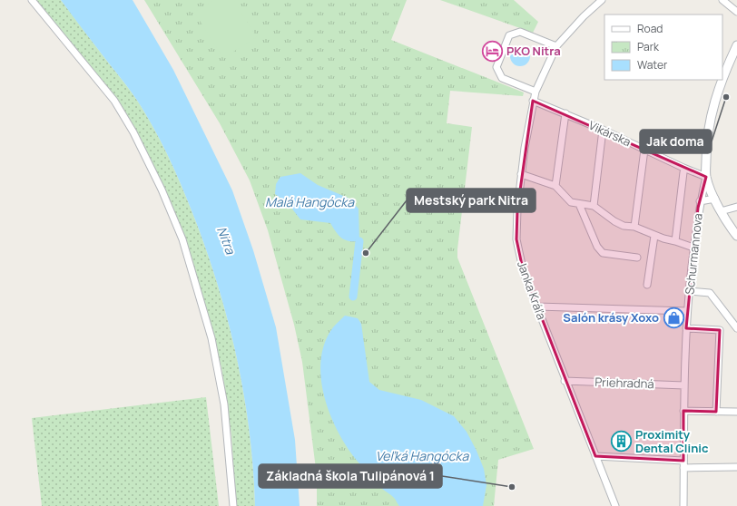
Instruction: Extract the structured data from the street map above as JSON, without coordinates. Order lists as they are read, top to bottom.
{
  "streets": {
    "street": [
      "Vikárska",
      "Schurmannova",
      "Janka Kráľa",
      "Priehradná"
    ]
  },
  "crossings": [
    ["Vikárska", "Schurmannova"],
    ["Vikárska", "Janka Kráľa"],
    ["Schurmannova", "Priehradná"],
    ["Janka Kráľa", "Priehradná"]
  ],
  "water": ["Malá Hangócka", "Nitra", "Veľká Hangócka"],
  "places": {
    "hotel": ["PKO Nitra"],
    "other": ["Jak doma", "Mestský park Nitra", "Základná škola Tulipánová 1"],
    "shop": ["Salón krásy Xoxo"],
    "building": ["Proximity Dental Clinic"]
  },
  "legend": ["Road", "Park", "Water"]
}
